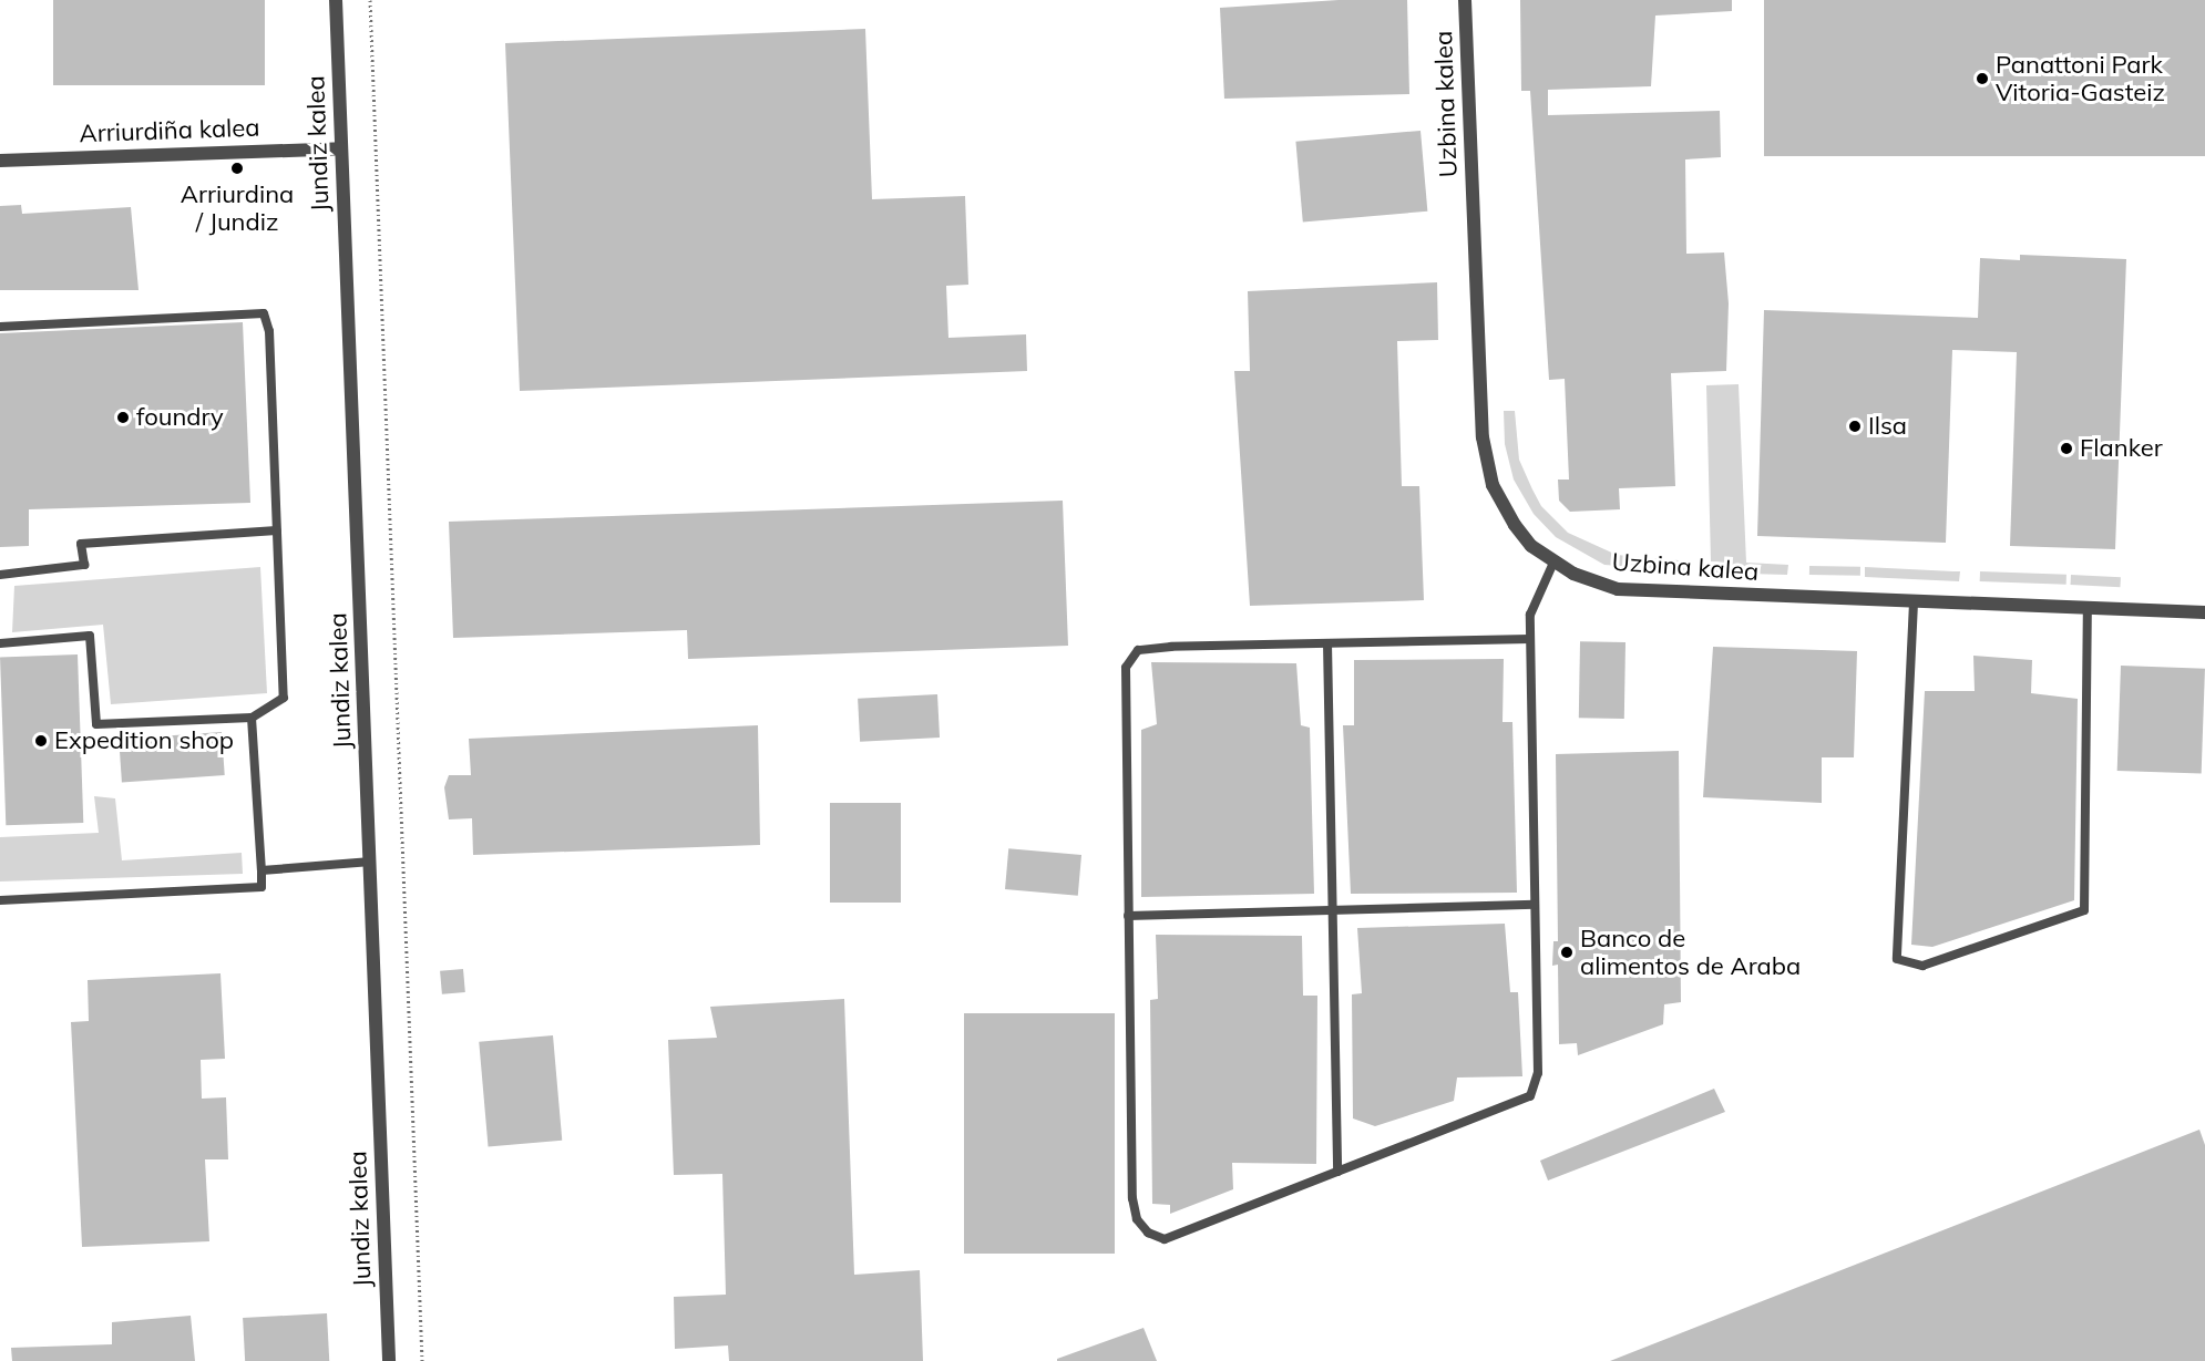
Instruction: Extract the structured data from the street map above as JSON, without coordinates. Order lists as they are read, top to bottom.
{
  "streets": {
    "street": ["Uzbina kalea", "Arriurdiña kalea", "Jundiz kalea"]
  },
  "crossings": [
    ["Arriurdiña kalea", "Jundiz kalea"]
  ],
  "places": [
    "Panattoni Park Vitoria-Gasteiz",
    "Arriurdina / Jundiz",
    "foundry",
    "Ilsa",
    "Flanker",
    "Expedition shop",
    "Banco de alimentos de Araba"
  ]
}
